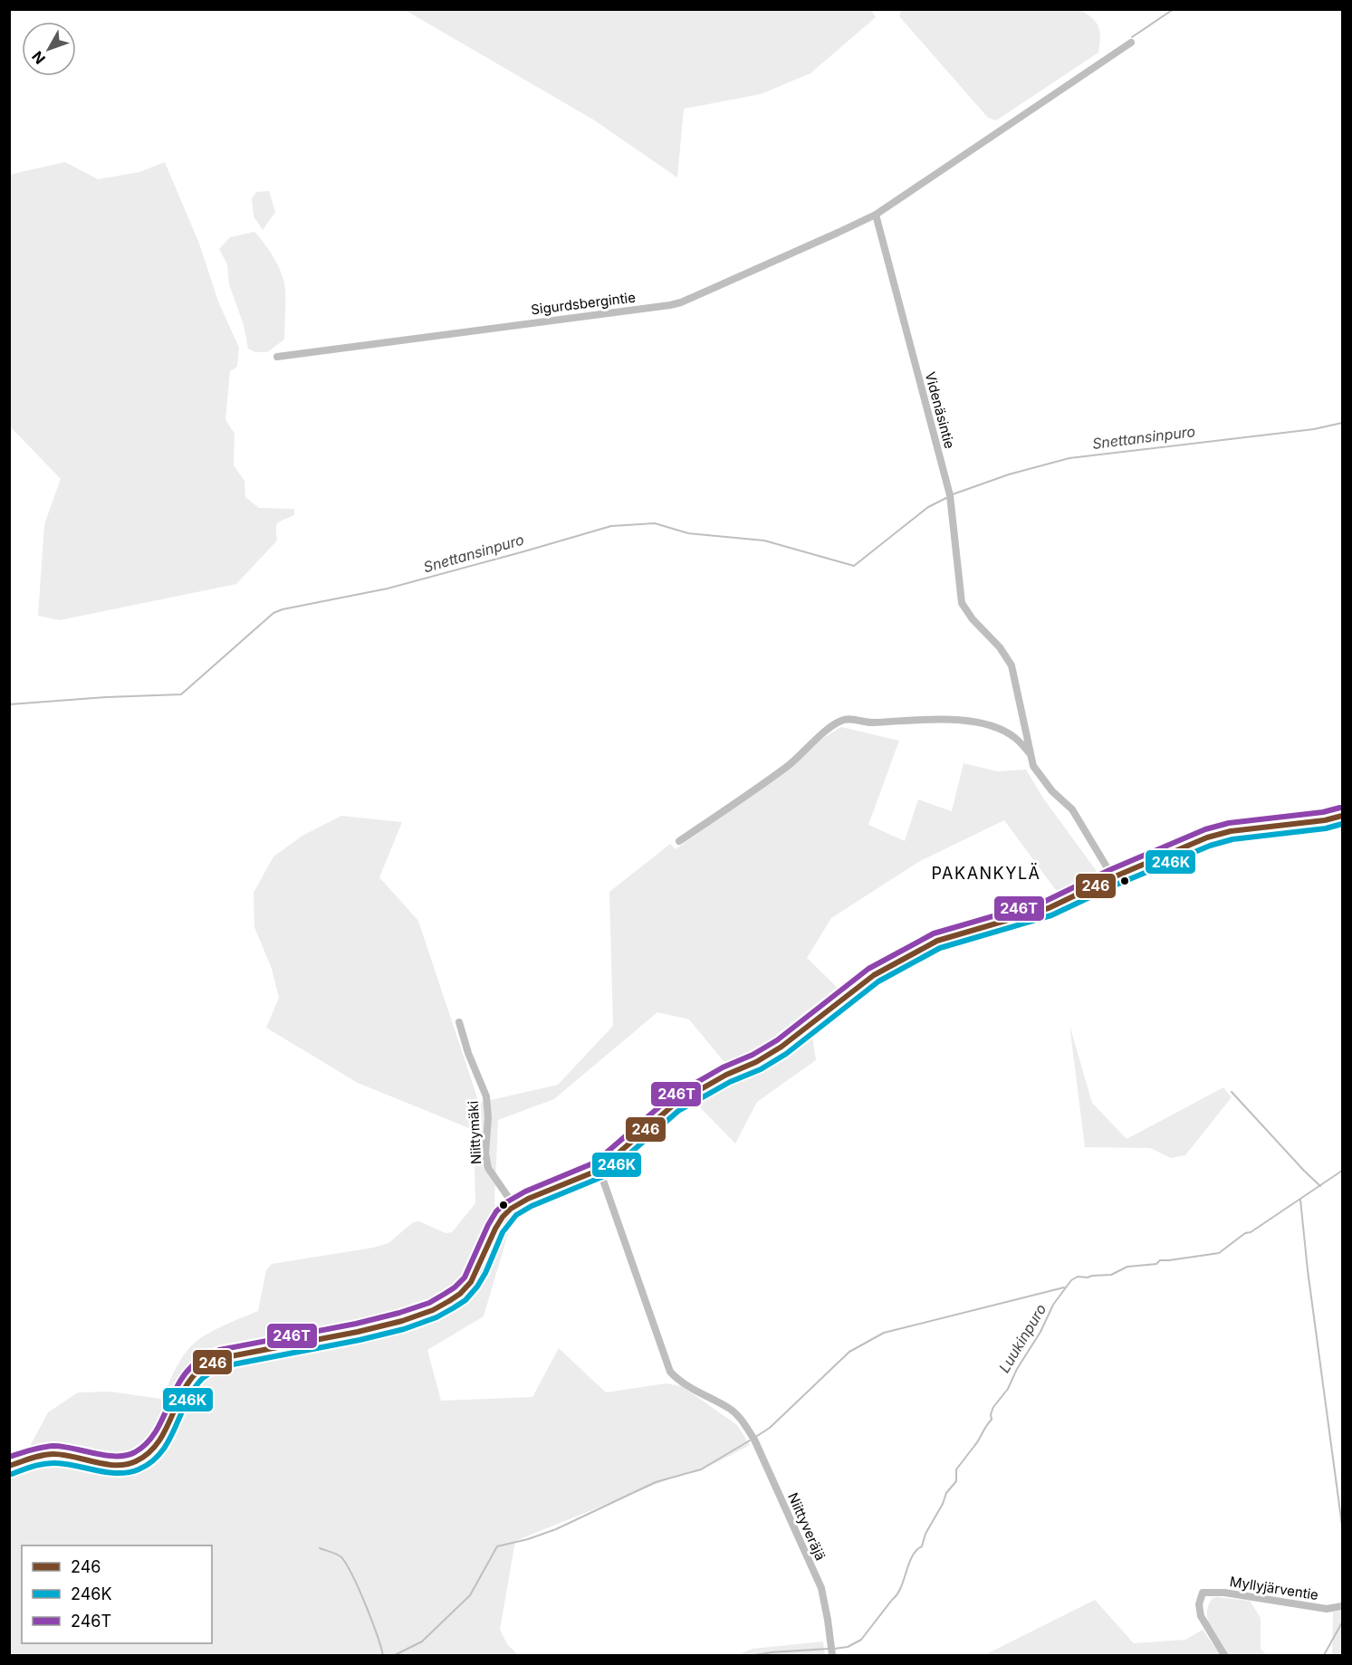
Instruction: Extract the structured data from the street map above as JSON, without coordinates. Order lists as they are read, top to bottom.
{
  "streets": {
    "street": [
      "Sigurdsbergintie",
      "Videnäsintie",
      "Niittymäki",
      "Niittyveräjä",
      "Myllyjärventie"
    ]
  },
  "crossings": [
    ["Sigurdsbergintie", "Videnäsintie"]
  ],
  "districts": ["PAKANKYLÄ"],
  "water": ["Snettansinpuro", "Luukinpuro"],
  "lines": ["transit line 246T", "transit line 246", "transit line 246K"],
  "legend": ["246", "246K", "246T"],
  "north": "bottom left"
}
